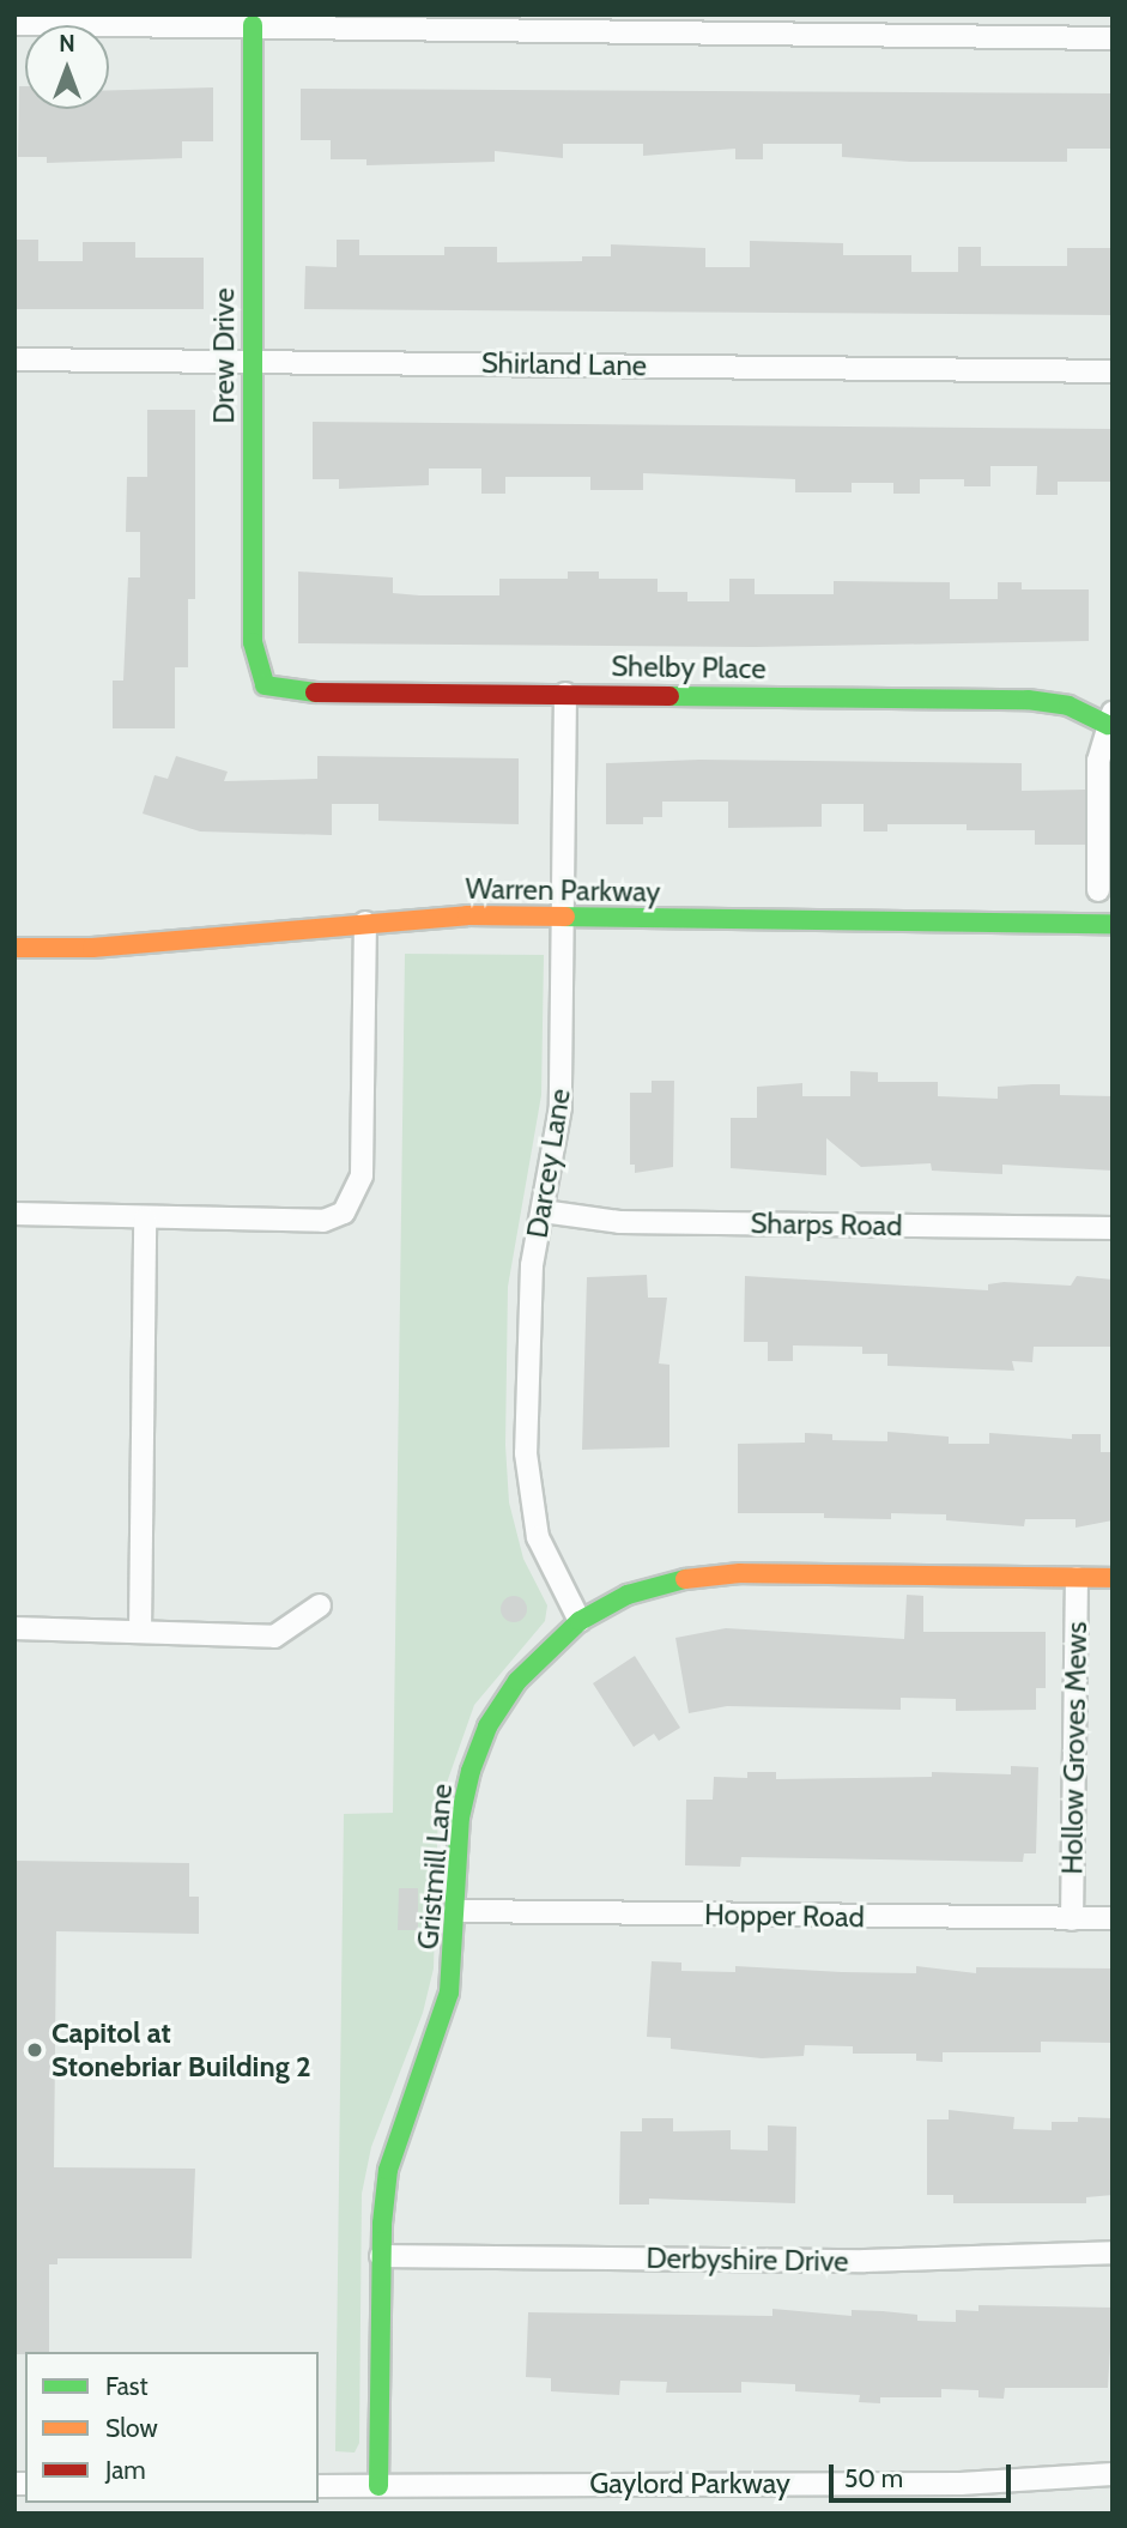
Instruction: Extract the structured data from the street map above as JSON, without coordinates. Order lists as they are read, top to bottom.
{
  "streets": {
    "street": [
      "Drew Drive",
      "Shirland Lane",
      "Shelby Place",
      "Warren Parkway",
      "Darcey Lane",
      "Sharps Road",
      "Hollow Groves Mews",
      "Gristmill Lane",
      "Hopper Road",
      "Derbyshire Drive",
      "Gaylord Parkway"
    ]
  },
  "crossings": [
    ["Drew Drive", "Shirland Lane"],
    ["Drew Drive", "Shelby Place"],
    ["Shelby Place", "Darcey Lane"],
    ["Warren Parkway", "Darcey Lane"],
    ["Darcey Lane", "Sharps Road"],
    ["Darcey Lane", "Gristmill Lane"],
    ["Hollow Groves Mews", "Gristmill Lane"],
    ["Hollow Groves Mews", "Hopper Road"],
    ["Gristmill Lane", "Hopper Road"],
    ["Gristmill Lane", "Derbyshire Drive"],
    ["Gristmill Lane", "Gaylord Parkway"]
  ],
  "places": ["Capitol at Stonebriar Building 2"],
  "legend": ["Fast", "Slow", "Jam"],
  "scale_bar": "50 m",
  "north": "top"
}
